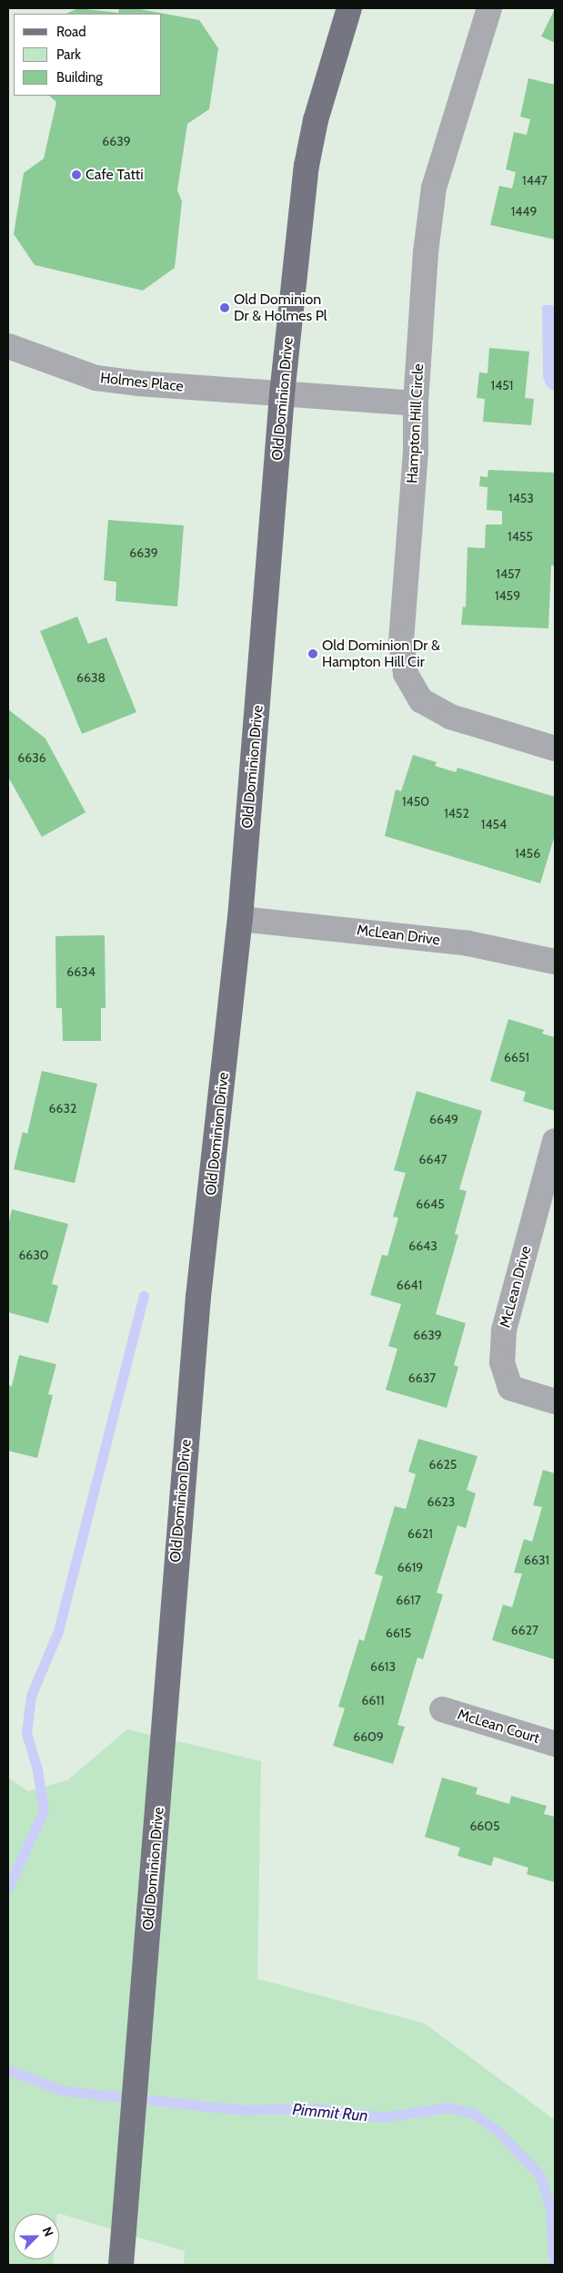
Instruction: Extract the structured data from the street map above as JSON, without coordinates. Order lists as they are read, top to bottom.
{
  "streets": {
    "main road": ["Old Dominion Drive"],
    "street": [
      "Holmes Place",
      "Hampton Hill Circle",
      "McLean Drive",
      "McLean Court"
    ]
  },
  "crossings": [
    ["Holmes Place", "Old Dominion Drive"],
    ["Holmes Place", "Hampton Hill Circle"],
    ["Old Dominion Drive", "McLean Drive"]
  ],
  "water": ["Pimmit Run"],
  "places": ["Cafe Tatti", "Old Dominion Dr & Holmes Pl", "Old Dominion Dr & Hampton Hill Cir"],
  "house_numbers": [
    "6639",
    "1447",
    "1449",
    "1451",
    "1453",
    "1455",
    "6639",
    "1457",
    "1459",
    "6638",
    "6636",
    "1450",
    "1452",
    "1454",
    "1456",
    "6634",
    "6651",
    "6632",
    "6649",
    "6647",
    "6645",
    "6643",
    "6630",
    "6641",
    "6639",
    "6637",
    "6625",
    "6623",
    "6621",
    "6631",
    "6619",
    "6617",
    "6627",
    "6615",
    "6613",
    "6611",
    "6609",
    "6605"
  ],
  "legend": ["Road", "Park", "Building"],
  "north": "top right"
}
